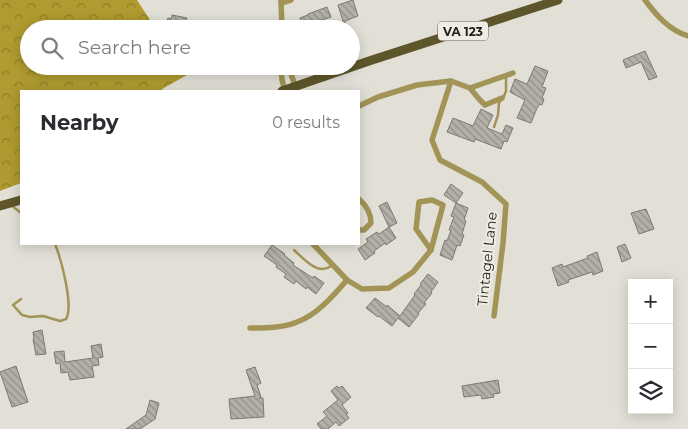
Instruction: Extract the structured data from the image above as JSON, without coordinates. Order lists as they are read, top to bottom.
{
  "streets": {
    "main road": ["VA 123"],
    "street": ["Tintagel Lane"]
  },
  "page": {
    "search": "Search here",
    "heading": ["Nearby", "0 results"],
    "map_buttons": ["+", "−"]
  }
}
